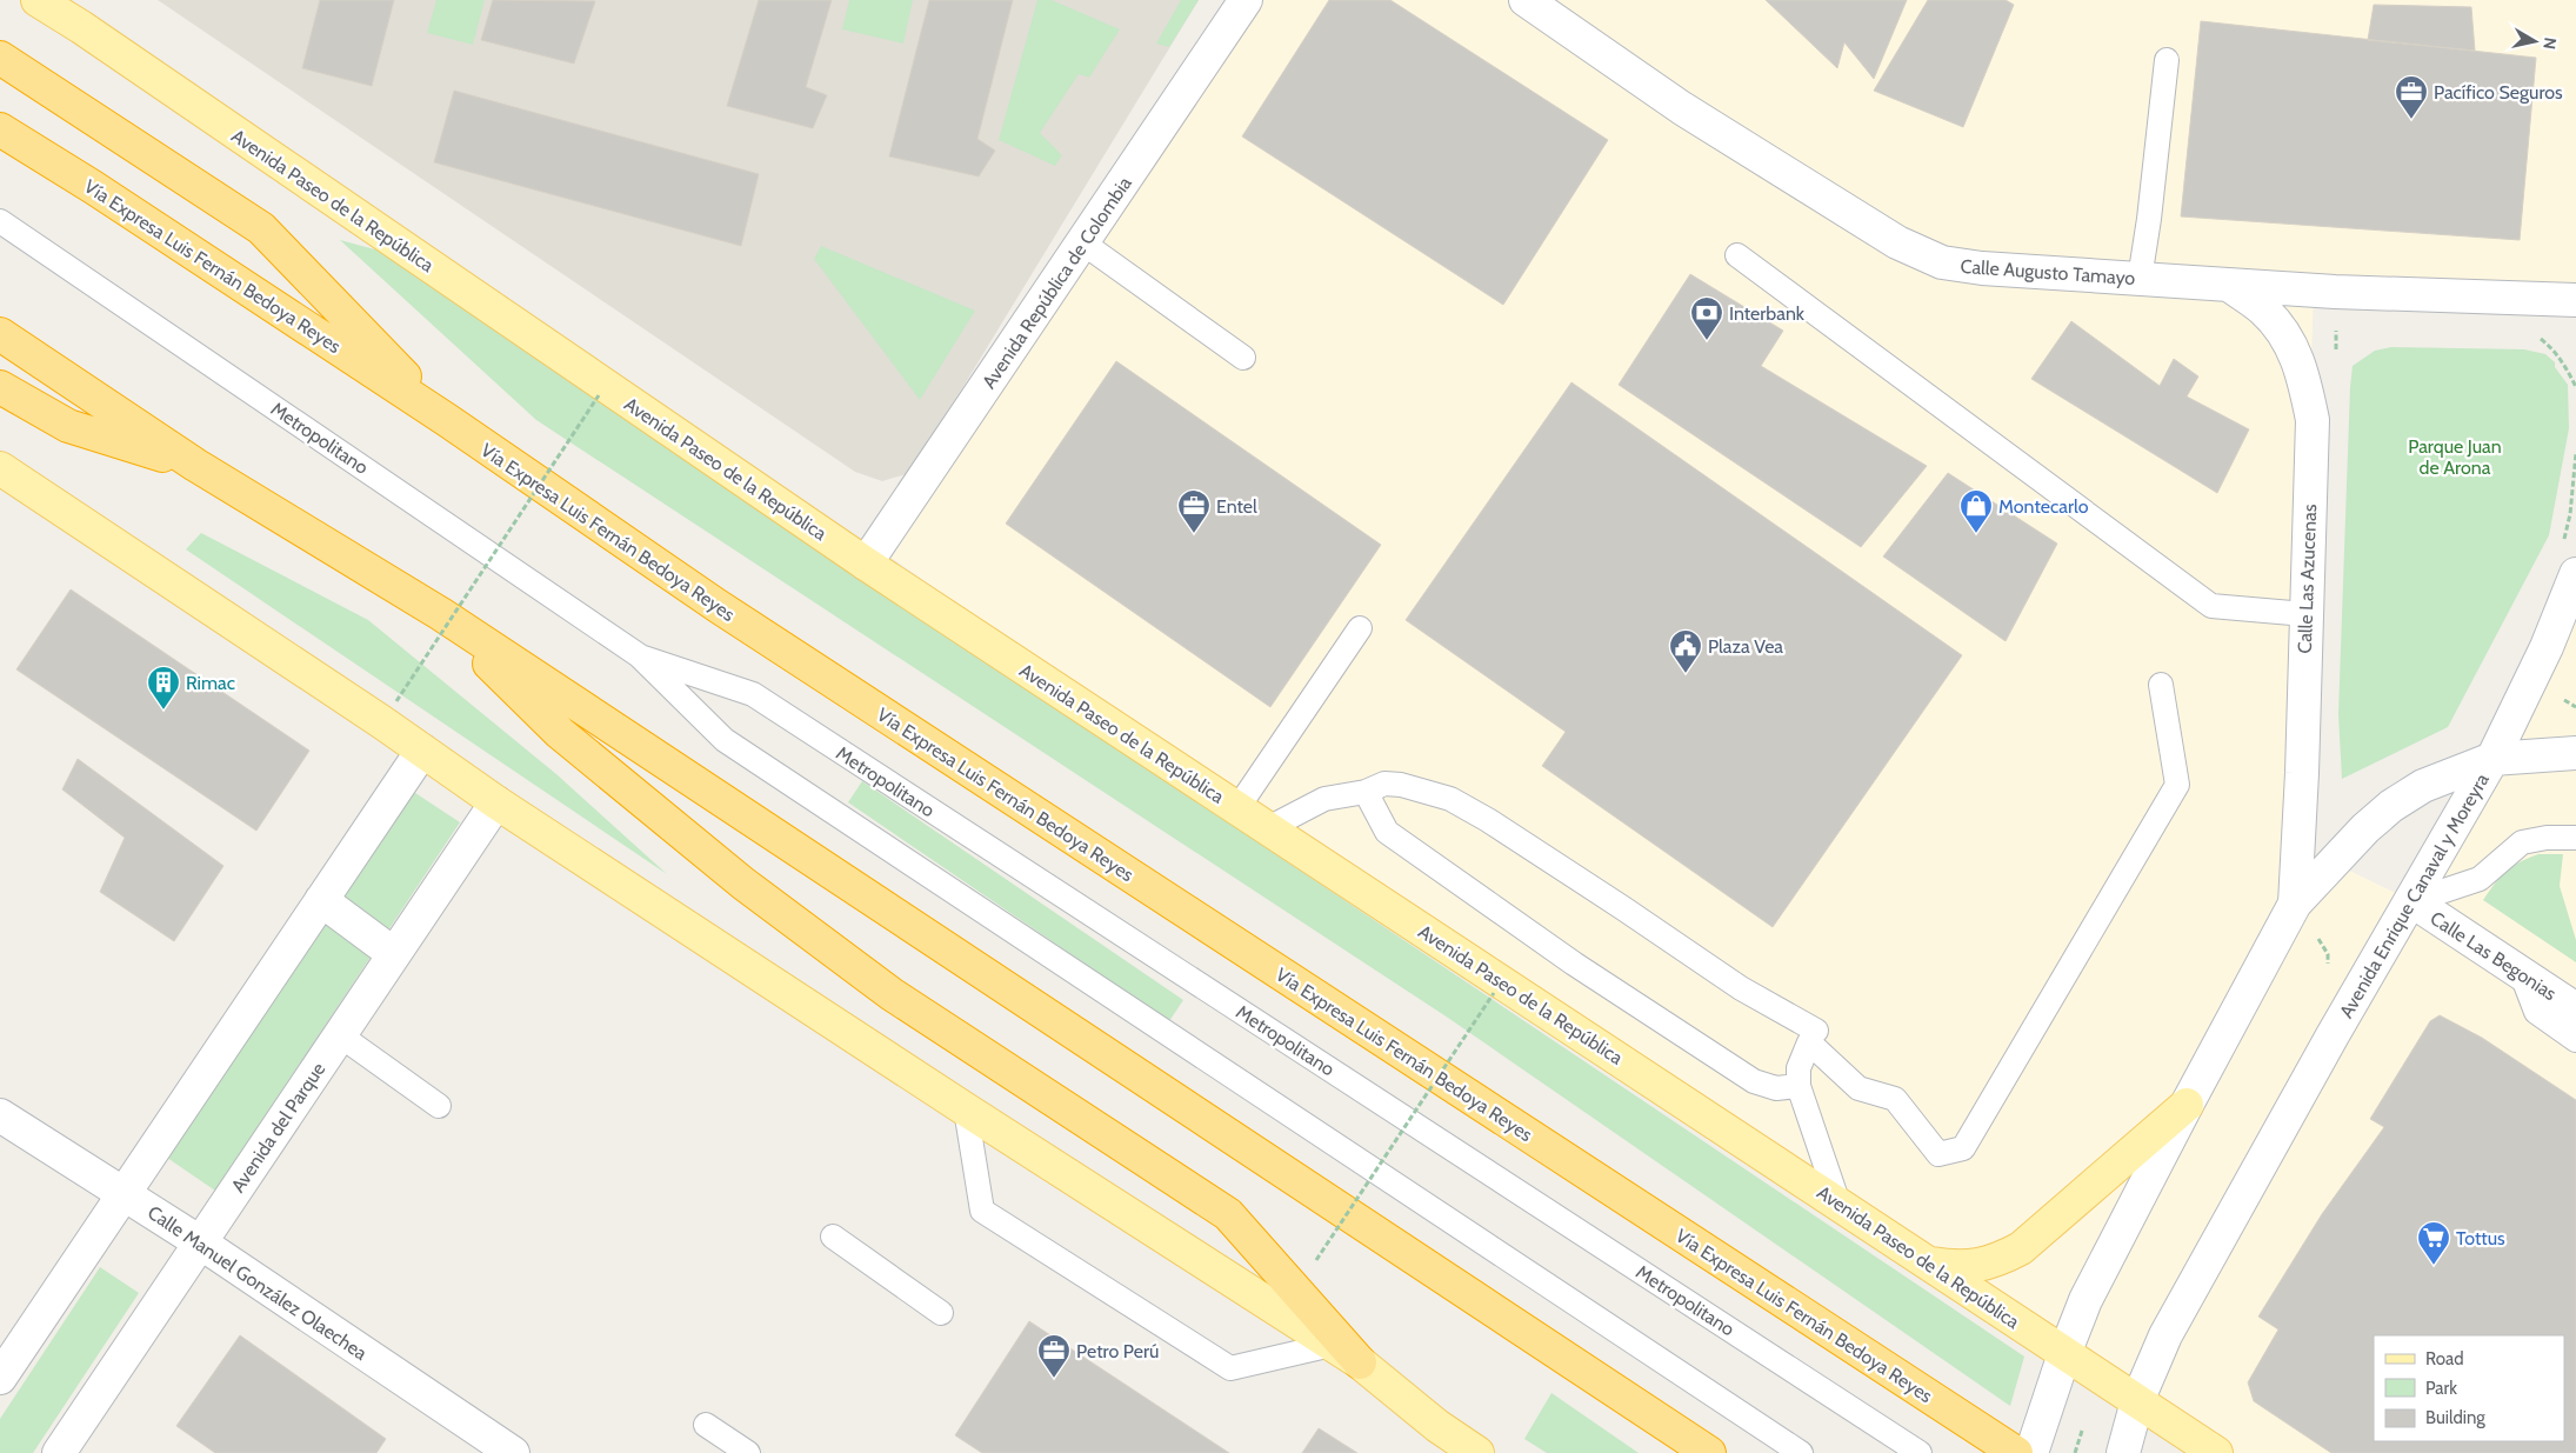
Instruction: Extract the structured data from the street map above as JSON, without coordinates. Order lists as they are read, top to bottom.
{
  "streets": {
    "highway": ["Vía Expresa Luis Fernán Bedoya Reyes"],
    "main road": ["Avenida Paseo de la República"],
    "street": [
      "Calle Augusto Tamayo",
      "Avenida República de Colombia",
      "Calle Las Azucenas",
      "Avenida Enrique Canaval y Moreyra",
      "Calle Las Begonias",
      "Avenida del Parque",
      "Calle Manuel González Olaechea"
    ],
    "lane": ["Metropolitano"]
  },
  "crossings": [
    ["Avenida Paseo de la República", "Avenida República de Colombia"],
    ["Avenida Paseo de la República", "Avenida Enrique Canaval y Moreyra"],
    ["Vía Expresa Luis Fernán Bedoya Reyes", "Avenida Enrique Canaval y Moreyra"],
    ["Calle Augusto Tamayo", "Calle Las Azucenas"],
    ["Calle Las Azucenas", "Avenida Enrique Canaval y Moreyra"],
    ["Avenida Enrique Canaval y Moreyra", "Calle Las Begonias"],
    ["Avenida del Parque", "Calle Manuel González Olaechea"]
  ],
  "parks": ["Parque Juan de Arona"],
  "places": {
    "office": ["Pacífico Seguros", "Entel", "Petro Perú"],
    "bank": ["Interbank"],
    "shop": ["Montecarlo"],
    "public building": ["Plaza Vea"],
    "building": ["Rimac"],
    "supermarket": ["Tottus"]
  },
  "legend": ["Road", "Park", "Building"],
  "north": "right"
}
